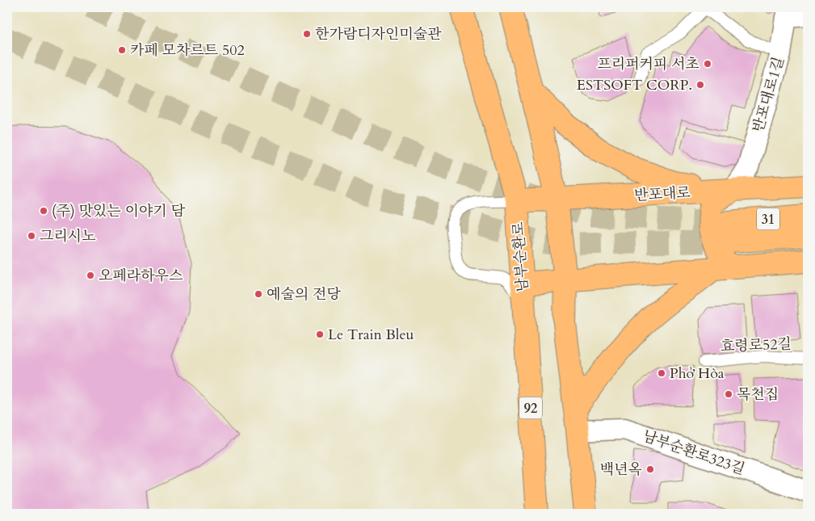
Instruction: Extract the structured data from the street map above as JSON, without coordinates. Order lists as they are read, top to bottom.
{
  "streets": {
    "main road": [
      "반포대로",
      "31",
      "남부순환로",
      "92"
    ],
    "street": ["반포대로1길", "남부순환로323길"],
    "lane": ["효령로52길"]
  },
  "crossings": [
    ["반포대로1길", "반포대로"],
    ["반포대로", "남부순환로"]
  ],
  "places": [
    "한가람디자인미술관",
    "카페 모차르트 502",
    "프리퍼커피 서초",
    "ESTSOFT CORP.",
    "(주) 맛있는 이야기 담",
    "그리시노",
    "오페라하우스",
    "예술의 전당",
    "Le Train Bleu",
    "Phở Hòa",
    "목천집",
    "백년옥"
  ]
}
